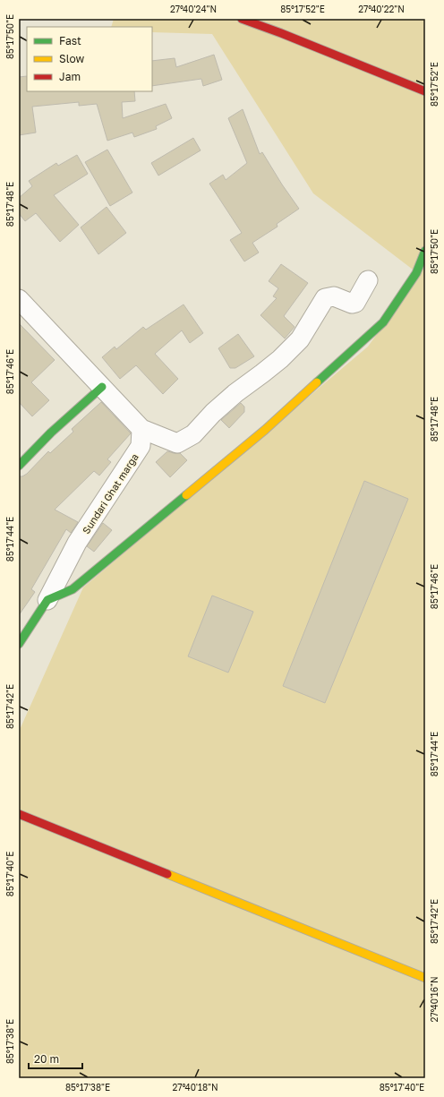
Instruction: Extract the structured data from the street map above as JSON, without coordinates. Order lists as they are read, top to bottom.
{
  "streets": {
    "street": ["Sundari Ghat marga"]
  },
  "legend": ["Fast", "Slow", "Jam"],
  "scale_bar": "20 m",
  "coordinates": [
    "27°40'24\"N",
    "85°17'52\"E",
    "27°40'22\"N",
    "85°17'50\"E",
    "85°17'48\"E",
    "85°17'46\"E",
    "85°17'44\"E",
    "85°17'42\"E",
    "85°17'40\"E",
    "27°40'16\"N",
    "85°17'38\"E",
    "27°40'18\"N"
  ]
}
